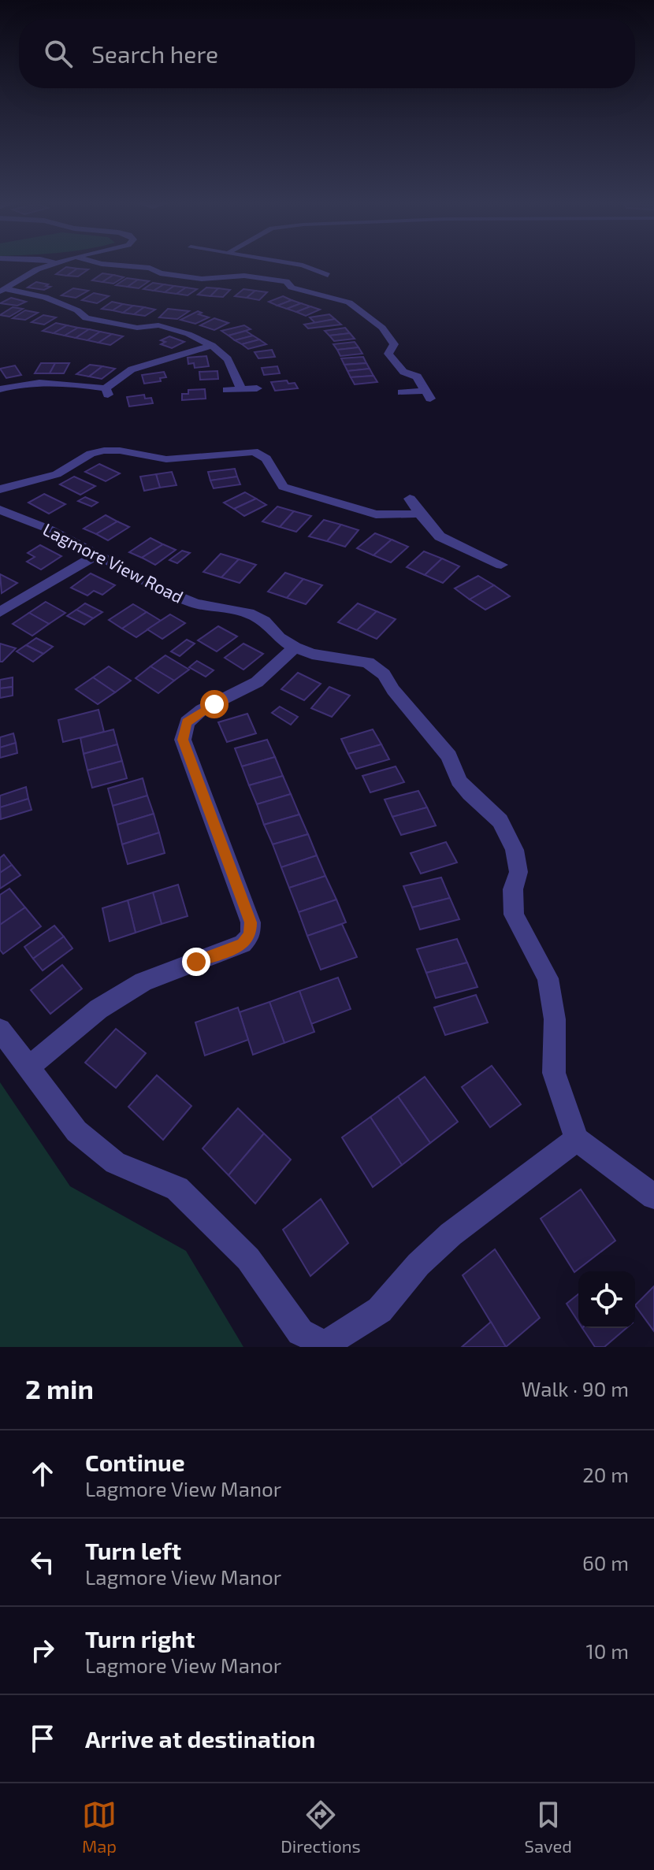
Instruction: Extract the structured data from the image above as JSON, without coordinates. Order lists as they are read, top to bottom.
{
  "streets": {
    "street": ["Lagmore View Road"]
  },
  "page": {
    "search": "Search here",
    "heading": ["2 min", "Walk · 90 m"],
    "list": [
      ["Continue", "Lagmore View Manor", "20 m"],
      ["Turn left", "Lagmore View Manor", "60 m"],
      ["Turn right", "Lagmore View Manor", "10 m"],
      "Arrive at destination"
    ],
    "nav": ["Map", "Directions", "Saved"]
  }
}
